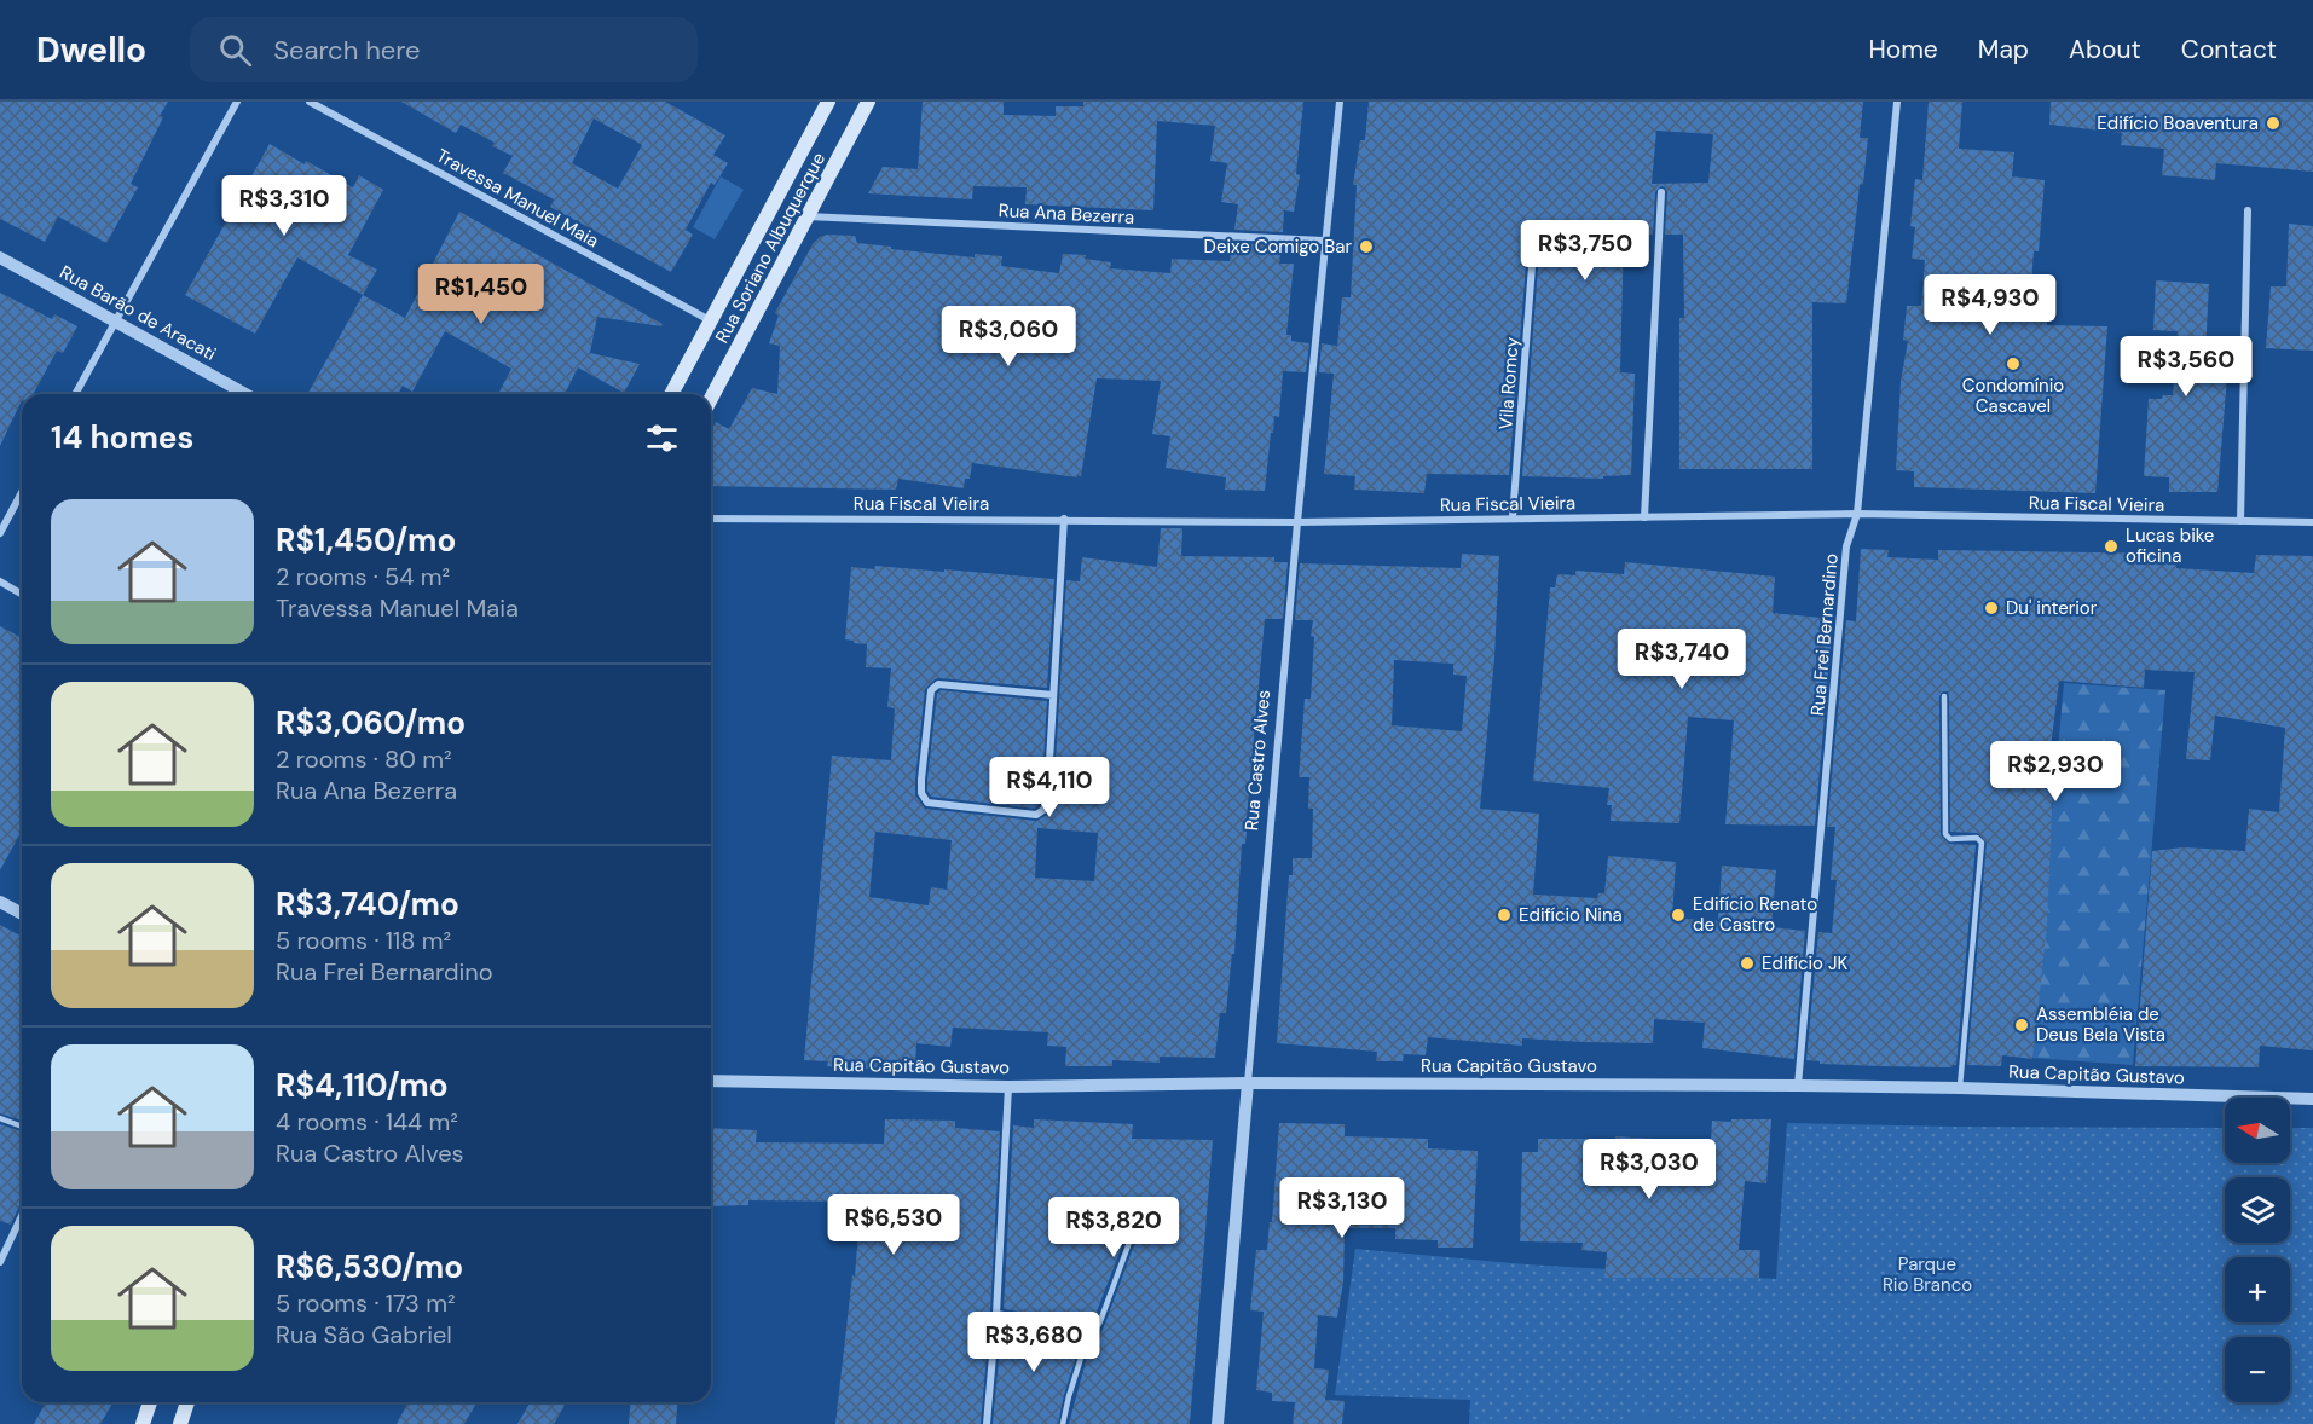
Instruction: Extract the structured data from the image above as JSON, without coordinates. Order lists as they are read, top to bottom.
{
  "streets": {
    "main road": ["Rua Soriano Albuquerque"],
    "street": [
      "Travessa Manuel Maia",
      "Rua Ana Bezerra",
      "Rua Barão de Aracati",
      "Vila Romcy",
      "Rua Fiscal Vieira",
      "Rua Frei Bernardino",
      "Rua Castro Alves",
      "Rua Capitão Gustavo"
    ]
  },
  "crossings": [
    ["Travessa Manuel Maia", "Rua Soriano Albuquerque"],
    ["Rua Ana Bezerra", "Rua Soriano Albuquerque"],
    ["Rua Ana Bezerra", "Rua Castro Alves"],
    ["Vila Romcy", "Rua Fiscal Vieira"],
    ["Rua Fiscal Vieira", "Rua Frei Bernardino"],
    ["Rua Fiscal Vieira", "Rua Castro Alves"],
    ["Rua Frei Bernardino", "Rua Capitão Gustavo"],
    ["Rua Castro Alves", "Rua Capitão Gustavo"]
  ],
  "parks": ["Parque Rio Branco"],
  "places": [
    "Edifício Boaventura",
    "Deixe Comigo Bar",
    "Condomínio Cascavel",
    "Lucas bike oficina",
    "Du' interior",
    "Edifício Nina",
    "Edifício Renato de Castro",
    "Edifício JK",
    "Assembléia de Deus Bela Vista"
  ],
  "north": "left",
  "page": {
    "header": "Dwello",
    "search": "Search here",
    "nav": [
      "Home",
      "Map",
      "About",
      "Contact"
    ],
    "price": [
      "R$3,310",
      "R$3,750",
      "R$1,450",
      "R$4,930",
      "R$3,060",
      "R$3,560",
      "R$3,740",
      "R$2,930",
      "R$4,110",
      "R$3,030",
      "R$3,130",
      "R$6,530",
      "R$3,820",
      "R$3,680"
    ],
    "heading": "14 homes",
    "list": [
      {
        "name": "R$1,450/mo",
        "note": "2 rooms · 54 m² · Travessa Manuel Maia"
      },
      {
        "name": "R$3,060/mo",
        "note": "2 rooms · 80 m² · Rua Ana Bezerra"
      },
      {
        "name": "R$3,740/mo",
        "note": "5 rooms · 118 m² · Rua Frei Bernardino"
      },
      {
        "name": "R$4,110/mo",
        "note": "4 rooms · 144 m² · Rua Castro Alves"
      },
      {
        "name": "R$6,530/mo",
        "note": "5 rooms · 173 m² · Rua São Gabriel"
      }
    ],
    "map_buttons": ["+", "−"]
  }
}
